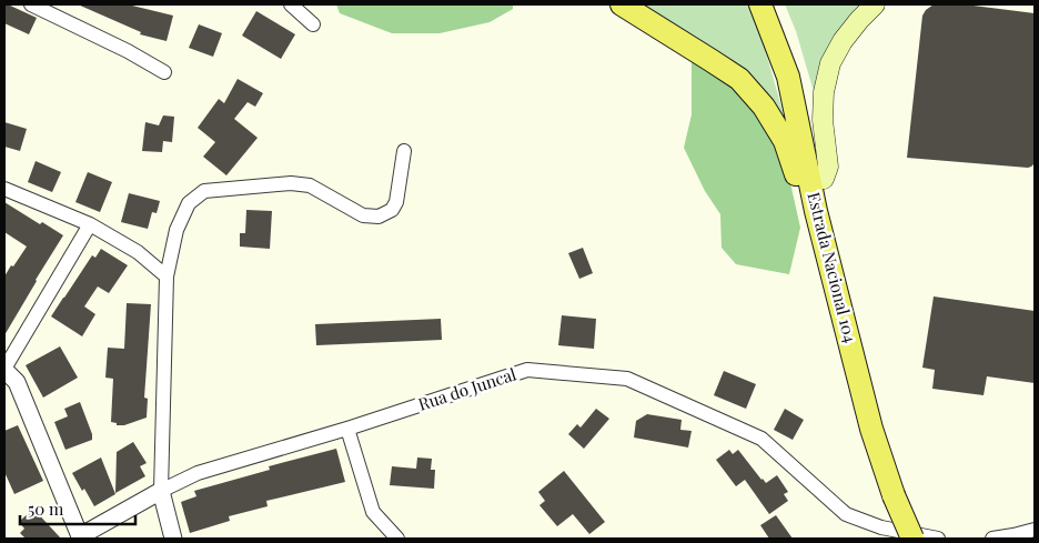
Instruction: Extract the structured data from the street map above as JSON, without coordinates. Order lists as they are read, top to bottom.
{
  "streets": {
    "main road": ["Estrada Nacional 104"],
    "street": ["Rua do Juncal"]
  },
  "scale_bar": "50 m"
}
